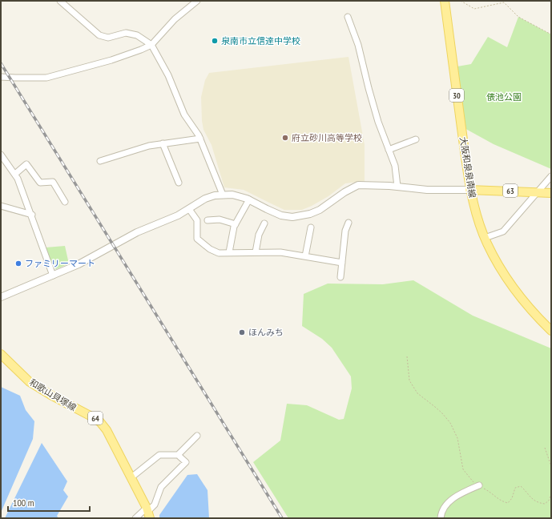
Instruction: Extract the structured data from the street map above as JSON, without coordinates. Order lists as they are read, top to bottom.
{
  "streets": {
    "main road": [
      "30",
      "大阪和泉泉南線",
      "63",
      "和歌山貝塚線",
      "64"
    ]
  },
  "crossings": [
    ["大阪和泉泉南線", "63"]
  ],
  "parks": ["俵池公園"],
  "places": [
    "泉南市立信達中学校",
    "府立砂川高等学校",
    "ファミリーマート",
    "ほんみち"
  ],
  "scale_bar": "100 m"
}
